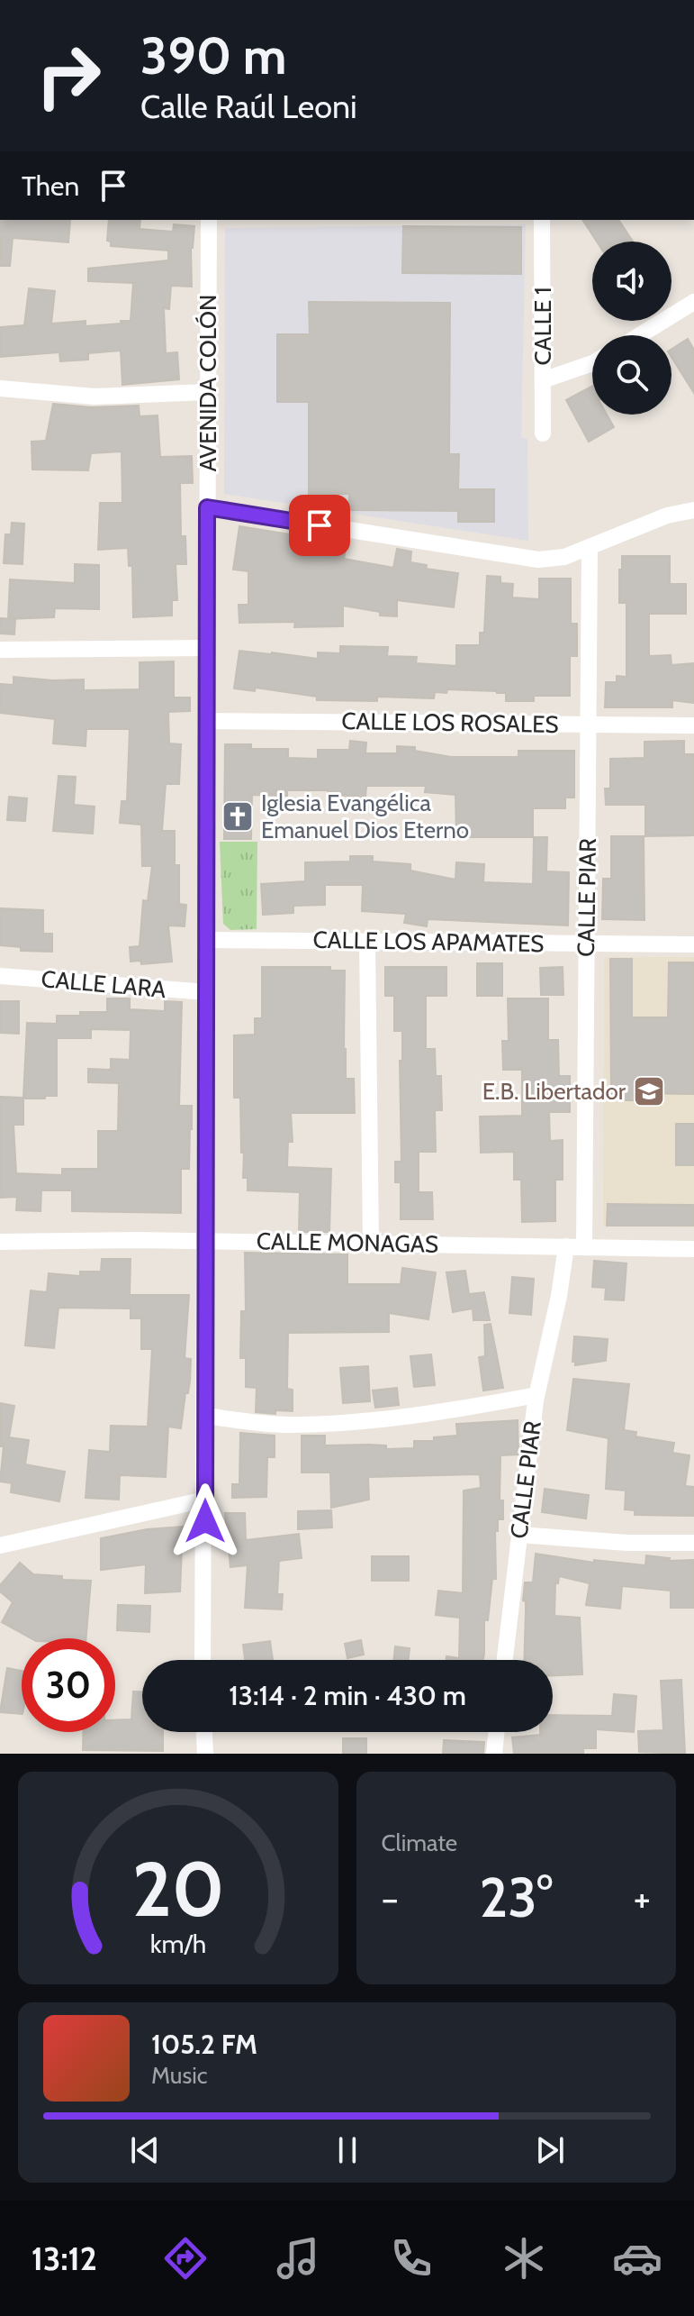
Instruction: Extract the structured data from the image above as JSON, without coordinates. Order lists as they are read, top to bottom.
{
  "streets": {
    "street": [
      "CALLE 1",
      "AVENIDA COLÓN",
      "CALLE LOS ROSALES",
      "CALLE PIAR",
      "CALLE LOS APAMATES",
      "CALLE LARA",
      "CALLE MONAGAS"
    ]
  },
  "crossings": [
    ["AVENIDA COLÓN", "CALLE LOS ROSALES"],
    ["AVENIDA COLÓN", "CALLE LOS APAMATES"],
    ["AVENIDA COLÓN", "CALLE LARA"],
    ["AVENIDA COLÓN", "CALLE MONAGAS"],
    ["CALLE LOS ROSALES", "CALLE PIAR"],
    ["CALLE PIAR", "CALLE LOS APAMATES"],
    ["CALLE PIAR", "CALLE MONAGAS"]
  ],
  "places": {
    "church": ["Iglesia Evangélica Emanuel Dios Eterno"],
    "school or university": ["E.B. Libertador"]
  },
  "page": {
    "turn": ["390 m", "Calle Raúl Leoni"],
    "then": "Then",
    "limit": "30",
    "trip": "13:14 · 2 min · 430 m",
    "tile": "Climate",
    "heat": ["−", "23°", "+"],
    "song": ["105.2 FM", "Music"],
    "tabs": "13:12",
    "gauge": ["20", "km/h"]
  }
}
